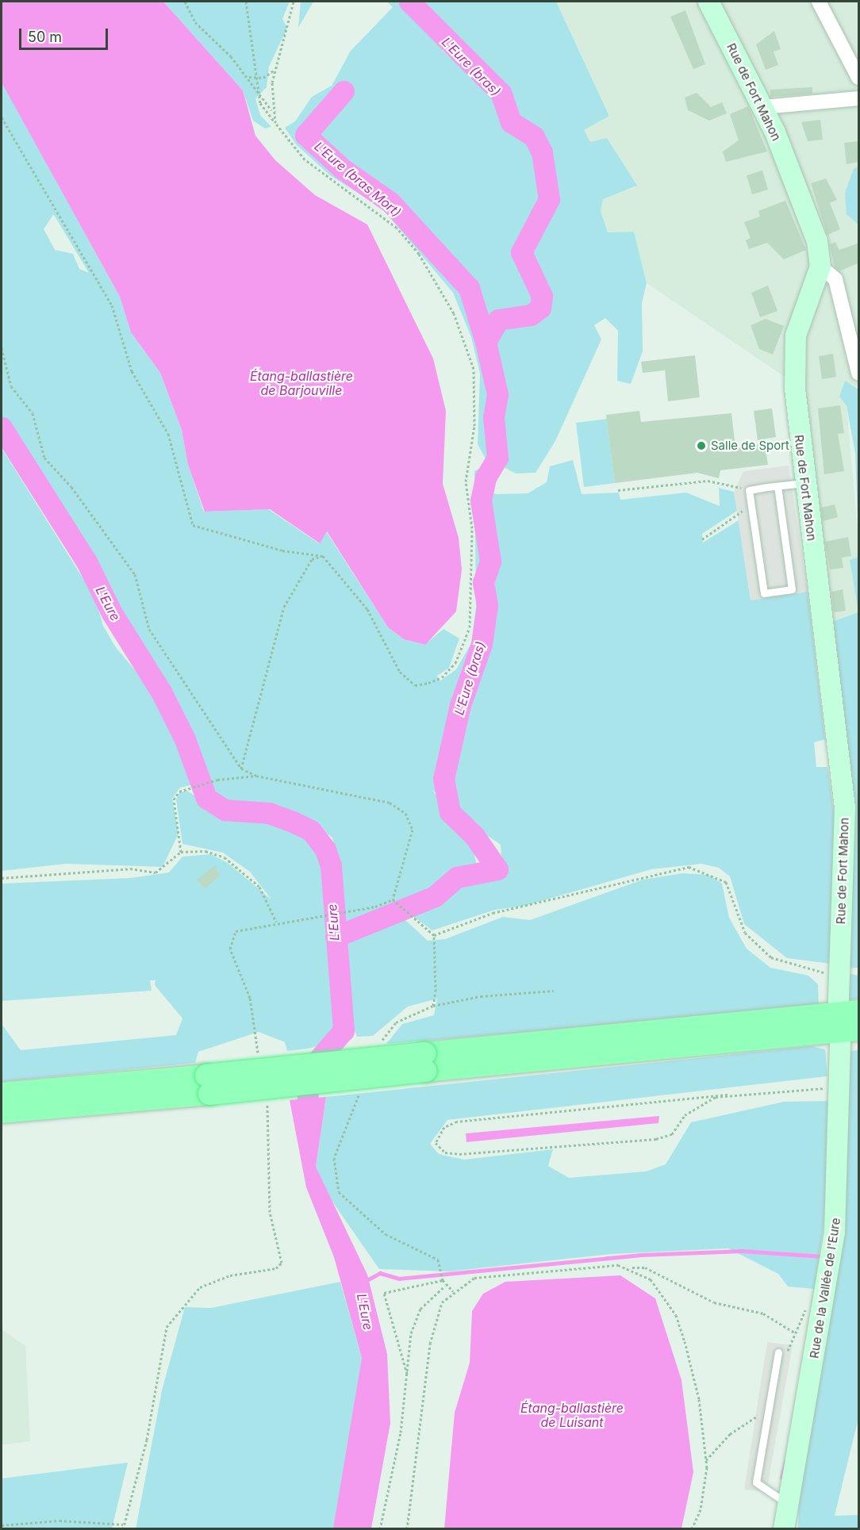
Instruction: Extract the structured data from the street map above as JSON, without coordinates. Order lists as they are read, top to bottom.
{
  "streets": {
    "street": ["Rue de Fort Mahon", "Rue de la Vallée de l'Eure"]
  },
  "water": [
    "L'Eure (bras)",
    "L'Eure (bras Mort)",
    "Étang-ballastière de Barjouville",
    "L'Eure",
    "Étang-ballastière de Luisant"
  ],
  "places": ["Salle de Sport"],
  "scale_bar": "50 m"
}
